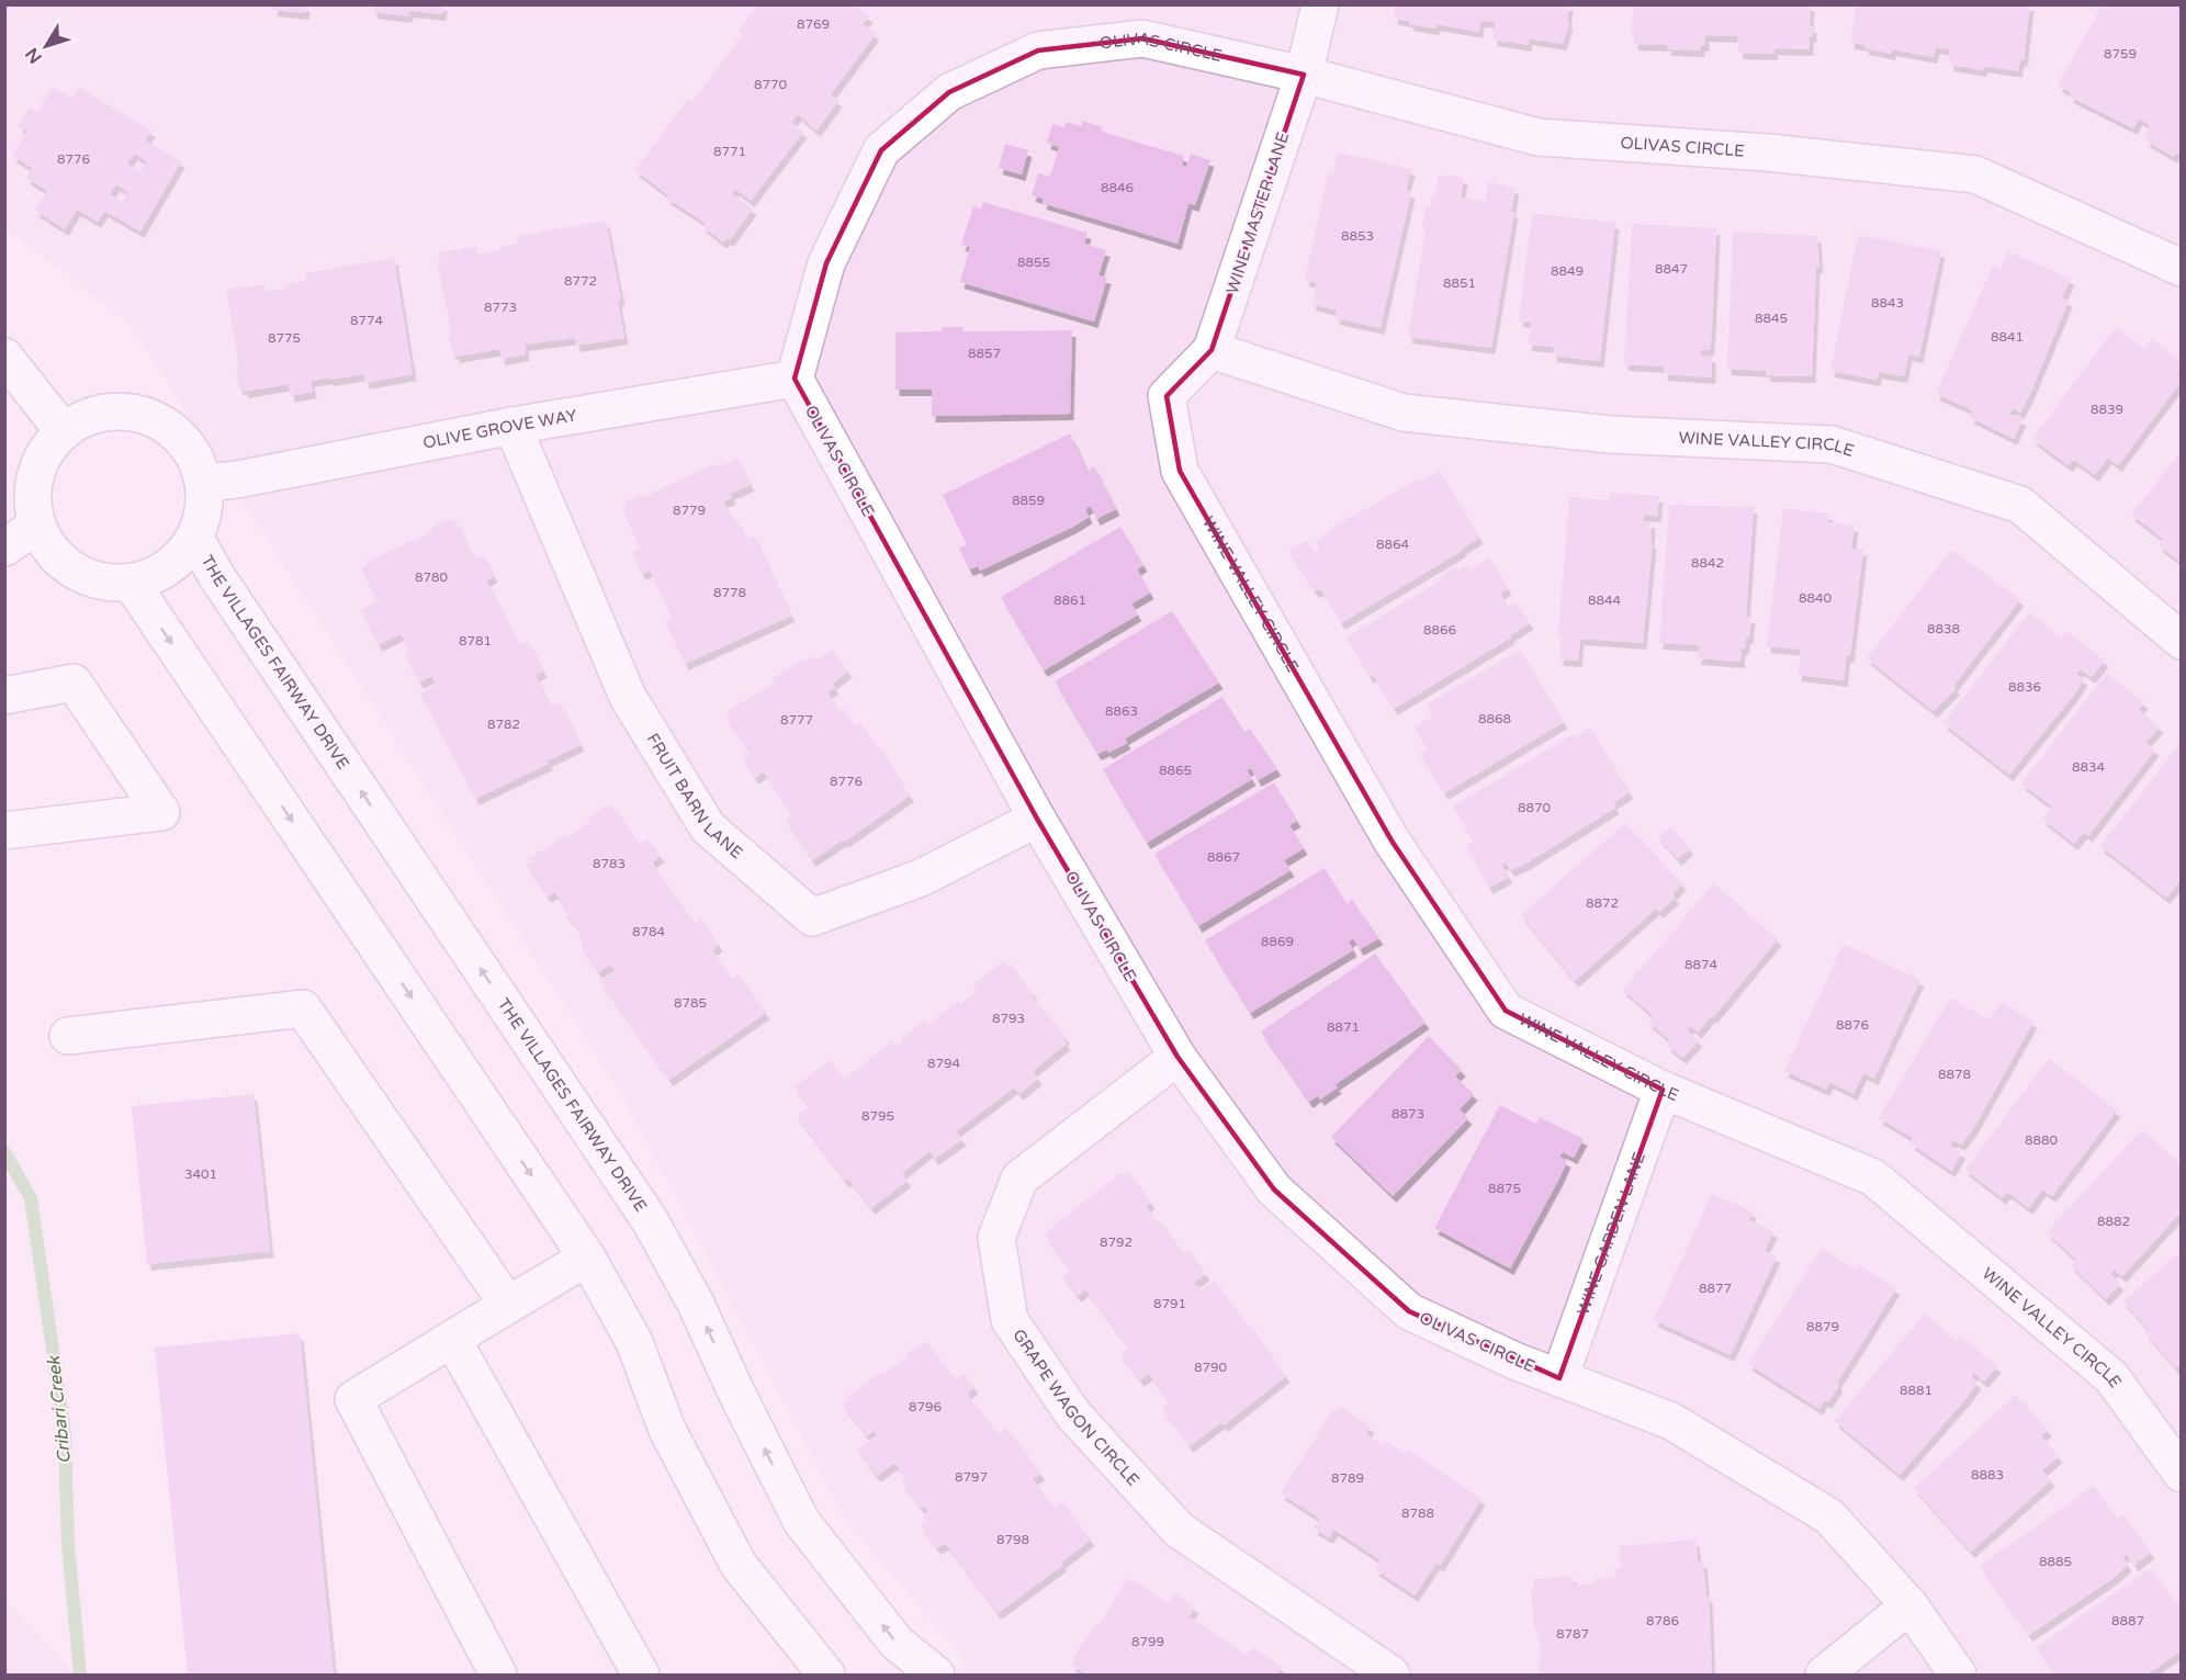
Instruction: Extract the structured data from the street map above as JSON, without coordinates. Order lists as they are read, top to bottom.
{
  "streets": {
    "street": [
      "OLIVAS CIRCLE",
      "WINE MASTER LANE",
      "OLIVE GROVE WAY",
      "WINE VALLEY CIRCLE",
      "THE VILLAGES FAIRWAY DRIVE",
      "FRUIT BARN LANE",
      "WINE GARDEN LANE",
      "GRAPE WAGON CIRCLE"
    ]
  },
  "crossings": [
    ["OLIVAS CIRCLE", "WINE MASTER LANE"],
    ["OLIVAS CIRCLE", "OLIVE GROVE WAY"],
    ["OLIVAS CIRCLE", "FRUIT BARN LANE"],
    ["OLIVAS CIRCLE", "WINE GARDEN LANE"],
    ["OLIVAS CIRCLE", "GRAPE WAGON CIRCLE"],
    ["WINE MASTER LANE", "WINE VALLEY CIRCLE"],
    ["OLIVE GROVE WAY", "THE VILLAGES FAIRWAY DRIVE"],
    ["OLIVE GROVE WAY", "FRUIT BARN LANE"],
    ["WINE VALLEY CIRCLE", "WINE GARDEN LANE"]
  ],
  "water": ["Cribari Creek"],
  "house_numbers": [
    "8769",
    "8759",
    "8770",
    "8771",
    "8776",
    "8846",
    "8853",
    "8855",
    "8847",
    "8849",
    "8772",
    "8851",
    "8843",
    "8773",
    "8845",
    "8774",
    "8841",
    "8775",
    "8857",
    "8839",
    "8859",
    "8779",
    "8864",
    "8842",
    "8780",
    "8778",
    "8840",
    "8861",
    "8844",
    "8838",
    "8866",
    "8781",
    "8836",
    "8863",
    "8868",
    "8777",
    "8782",
    "8834",
    "8865",
    "8776",
    "8870",
    "8867",
    "8783",
    "8872",
    "8784",
    "8869",
    "8874",
    "8785",
    "8793",
    "8876",
    "8871",
    "8794",
    "8878",
    "8873",
    "8795",
    "8880",
    "3401",
    "8875",
    "8882",
    "8792",
    "8877",
    "8791",
    "8879",
    "8790",
    "8881",
    "8796",
    "8883",
    "8797",
    "8789",
    "8788",
    "8798",
    "8885",
    "8786",
    "8887",
    "8787",
    "8799"
  ],
  "north": "bottom left"
}
